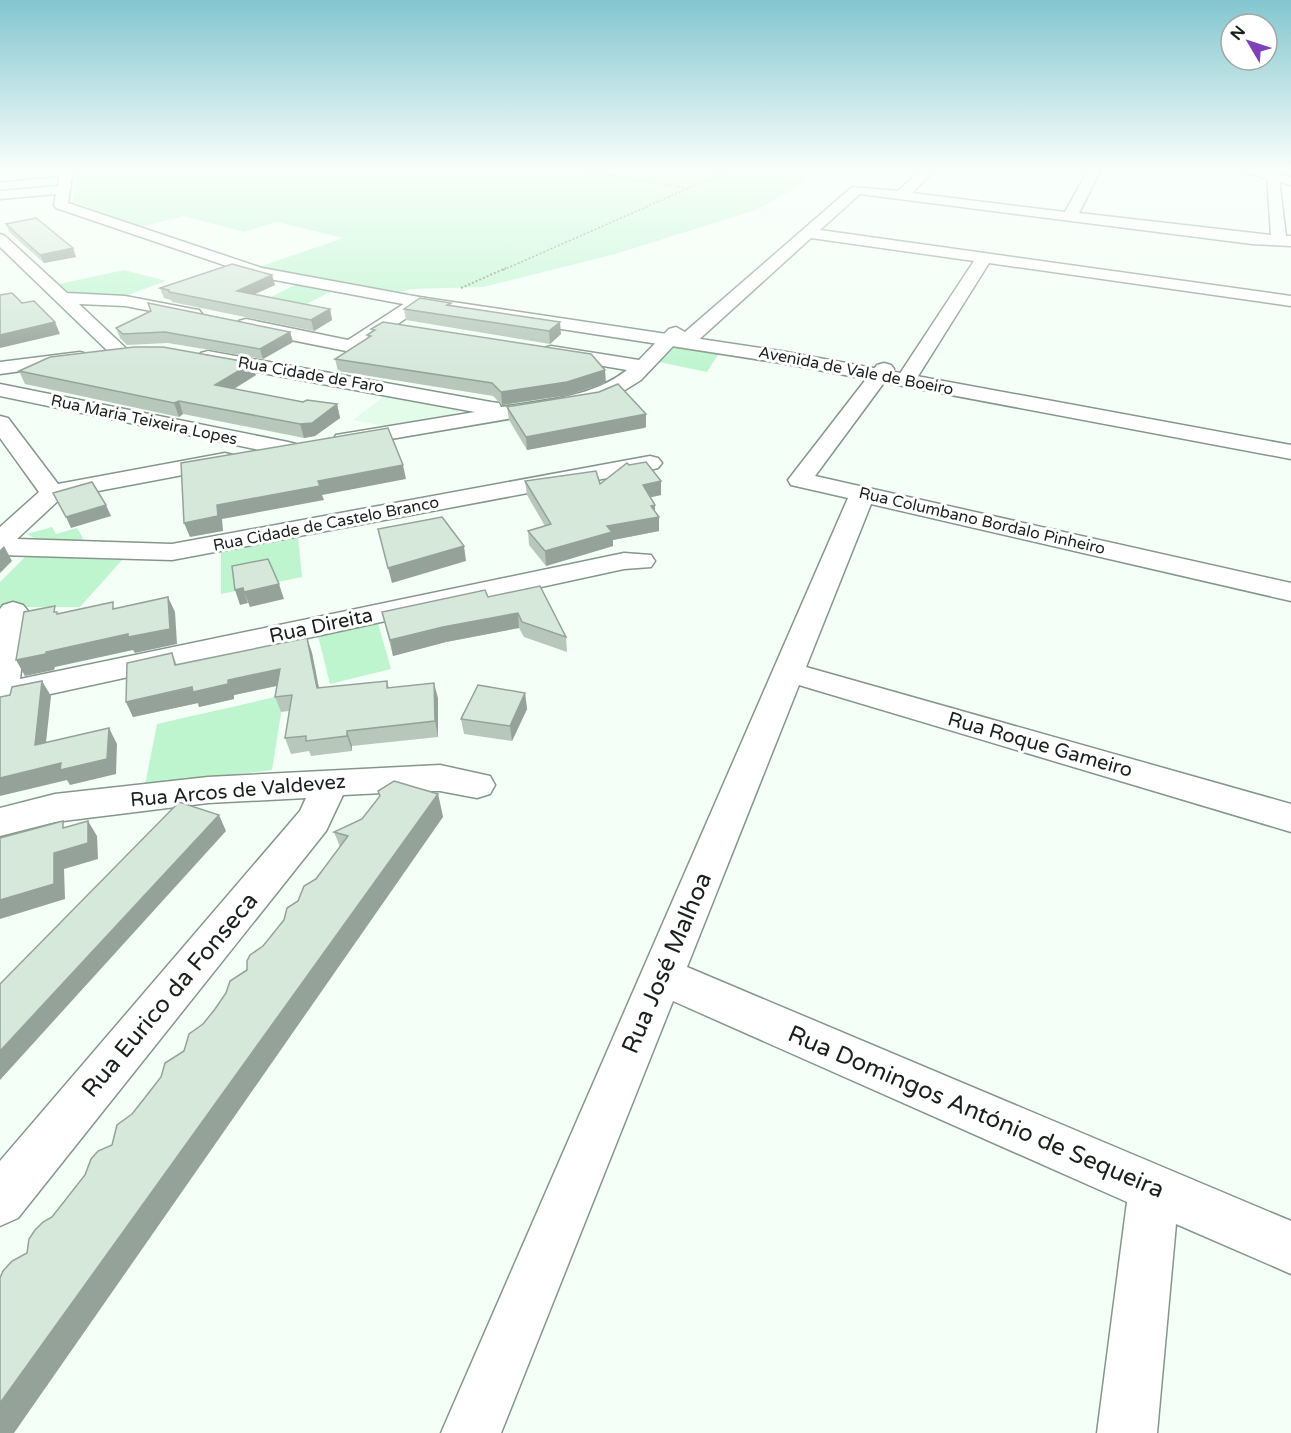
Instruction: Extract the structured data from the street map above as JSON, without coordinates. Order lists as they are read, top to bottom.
{
  "streets": {
    "street": [
      "Avenida de Vale de Boeiro",
      "Rua Cidade de Faro",
      "Rua Maria Teixeira Lopes",
      "Rua Columbano Bordalo Pinheiro",
      "Rua Cidade de Castelo Branco",
      "Rua Direita",
      "Rua Roque Gameiro",
      "Rua Arcos de Valdevez",
      "Rua José Malhoa",
      "Rua Eurico da Fonseca",
      "Rua Domingos António de Sequeira"
    ]
  },
  "crossings": [
    ["Avenida de Vale de Boeiro", "Rua Columbano Bordalo Pinheiro"],
    ["Rua Columbano Bordalo Pinheiro", "Rua José Malhoa"],
    ["Rua Roque Gameiro", "Rua José Malhoa"],
    ["Rua Arcos de Valdevez", "Rua Eurico da Fonseca"],
    ["Rua José Malhoa", "Rua Domingos António de Sequeira"]
  ],
  "north": "top left"
}
